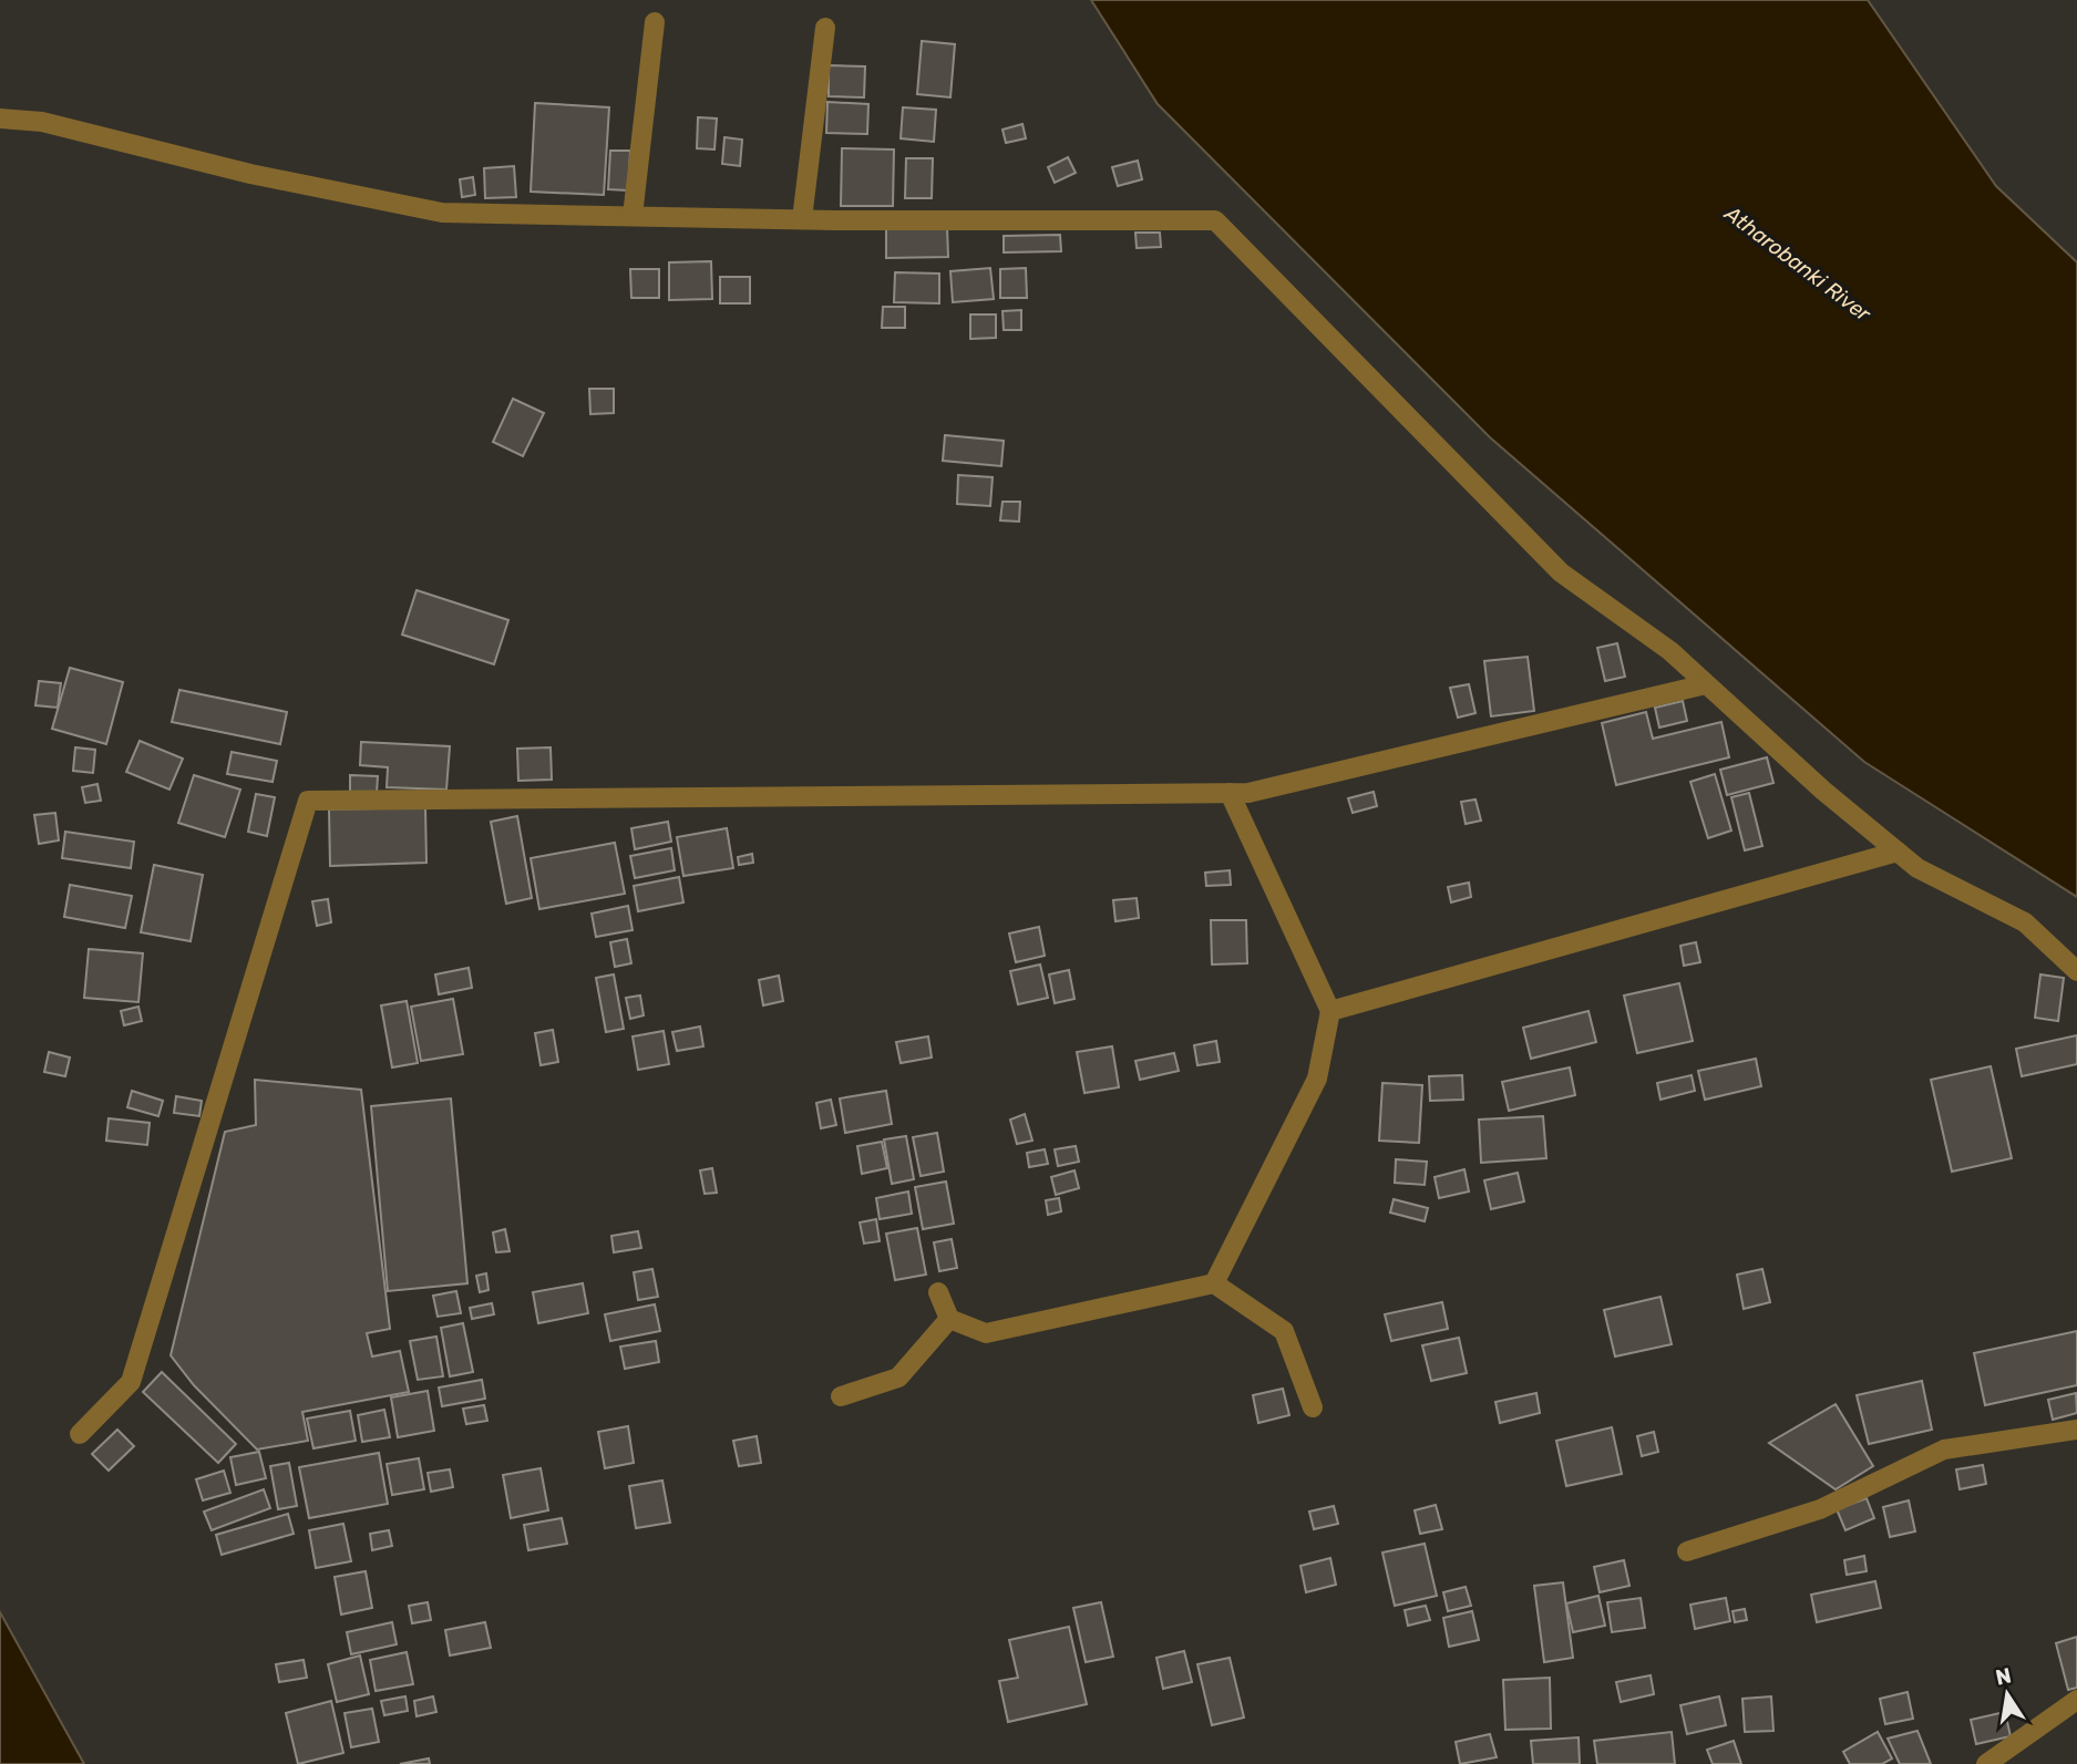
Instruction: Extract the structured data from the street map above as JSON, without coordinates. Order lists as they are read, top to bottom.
{
  "water": ["Atharobanki River"],
  "north": "top"
}
